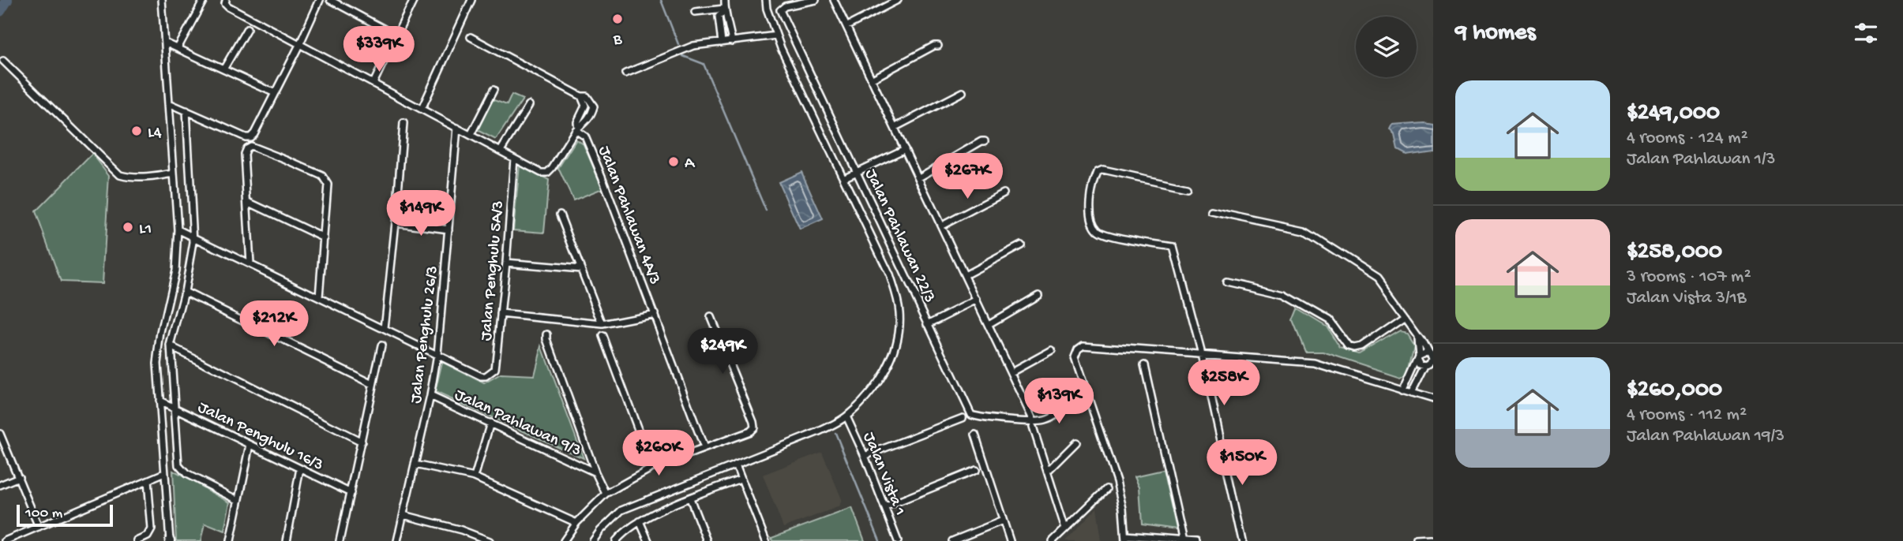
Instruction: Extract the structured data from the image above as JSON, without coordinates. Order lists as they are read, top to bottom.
{
  "streets": {
    "street": [
      "Jalan Pahlawan 4A/3",
      "Jalan Pahlawan 22/3",
      "Jalan Penghulu 5A/3",
      "Jalan Penghulu 26/3",
      "Jalan Pahlawan 9/3",
      "Jalan Penghulu 16/3",
      "Jalan Vista 1"
    ]
  },
  "crossings": [
    ["Jalan Penghulu 5A/3", "Jalan Penghulu 26/3"],
    ["Jalan Penghulu 26/3", "Jalan Pahlawan 9/3"]
  ],
  "places": [
    "B",
    "L4",
    "A",
    "L1"
  ],
  "scale_bar": "100 m",
  "page": {
    "heading": "9 homes",
    "price": [
      "$339K",
      "$267K",
      "$149K",
      "$212K",
      "$249K",
      "$258K",
      "$139K",
      "$260K",
      "$150K"
    ],
    "list": [
      {
        "name": "$249,000",
        "note": "4 rooms · 124 m² · Jalan Pahlawan 1/3"
      },
      {
        "name": "$258,000",
        "note": "3 rooms · 107 m² · Jalan Vista 3/1B"
      },
      {
        "name": "$260,000",
        "note": "4 rooms · 112 m² · Jalan Pahlawan 19/3"
      }
    ],
    "scale": "100 m"
  }
}
